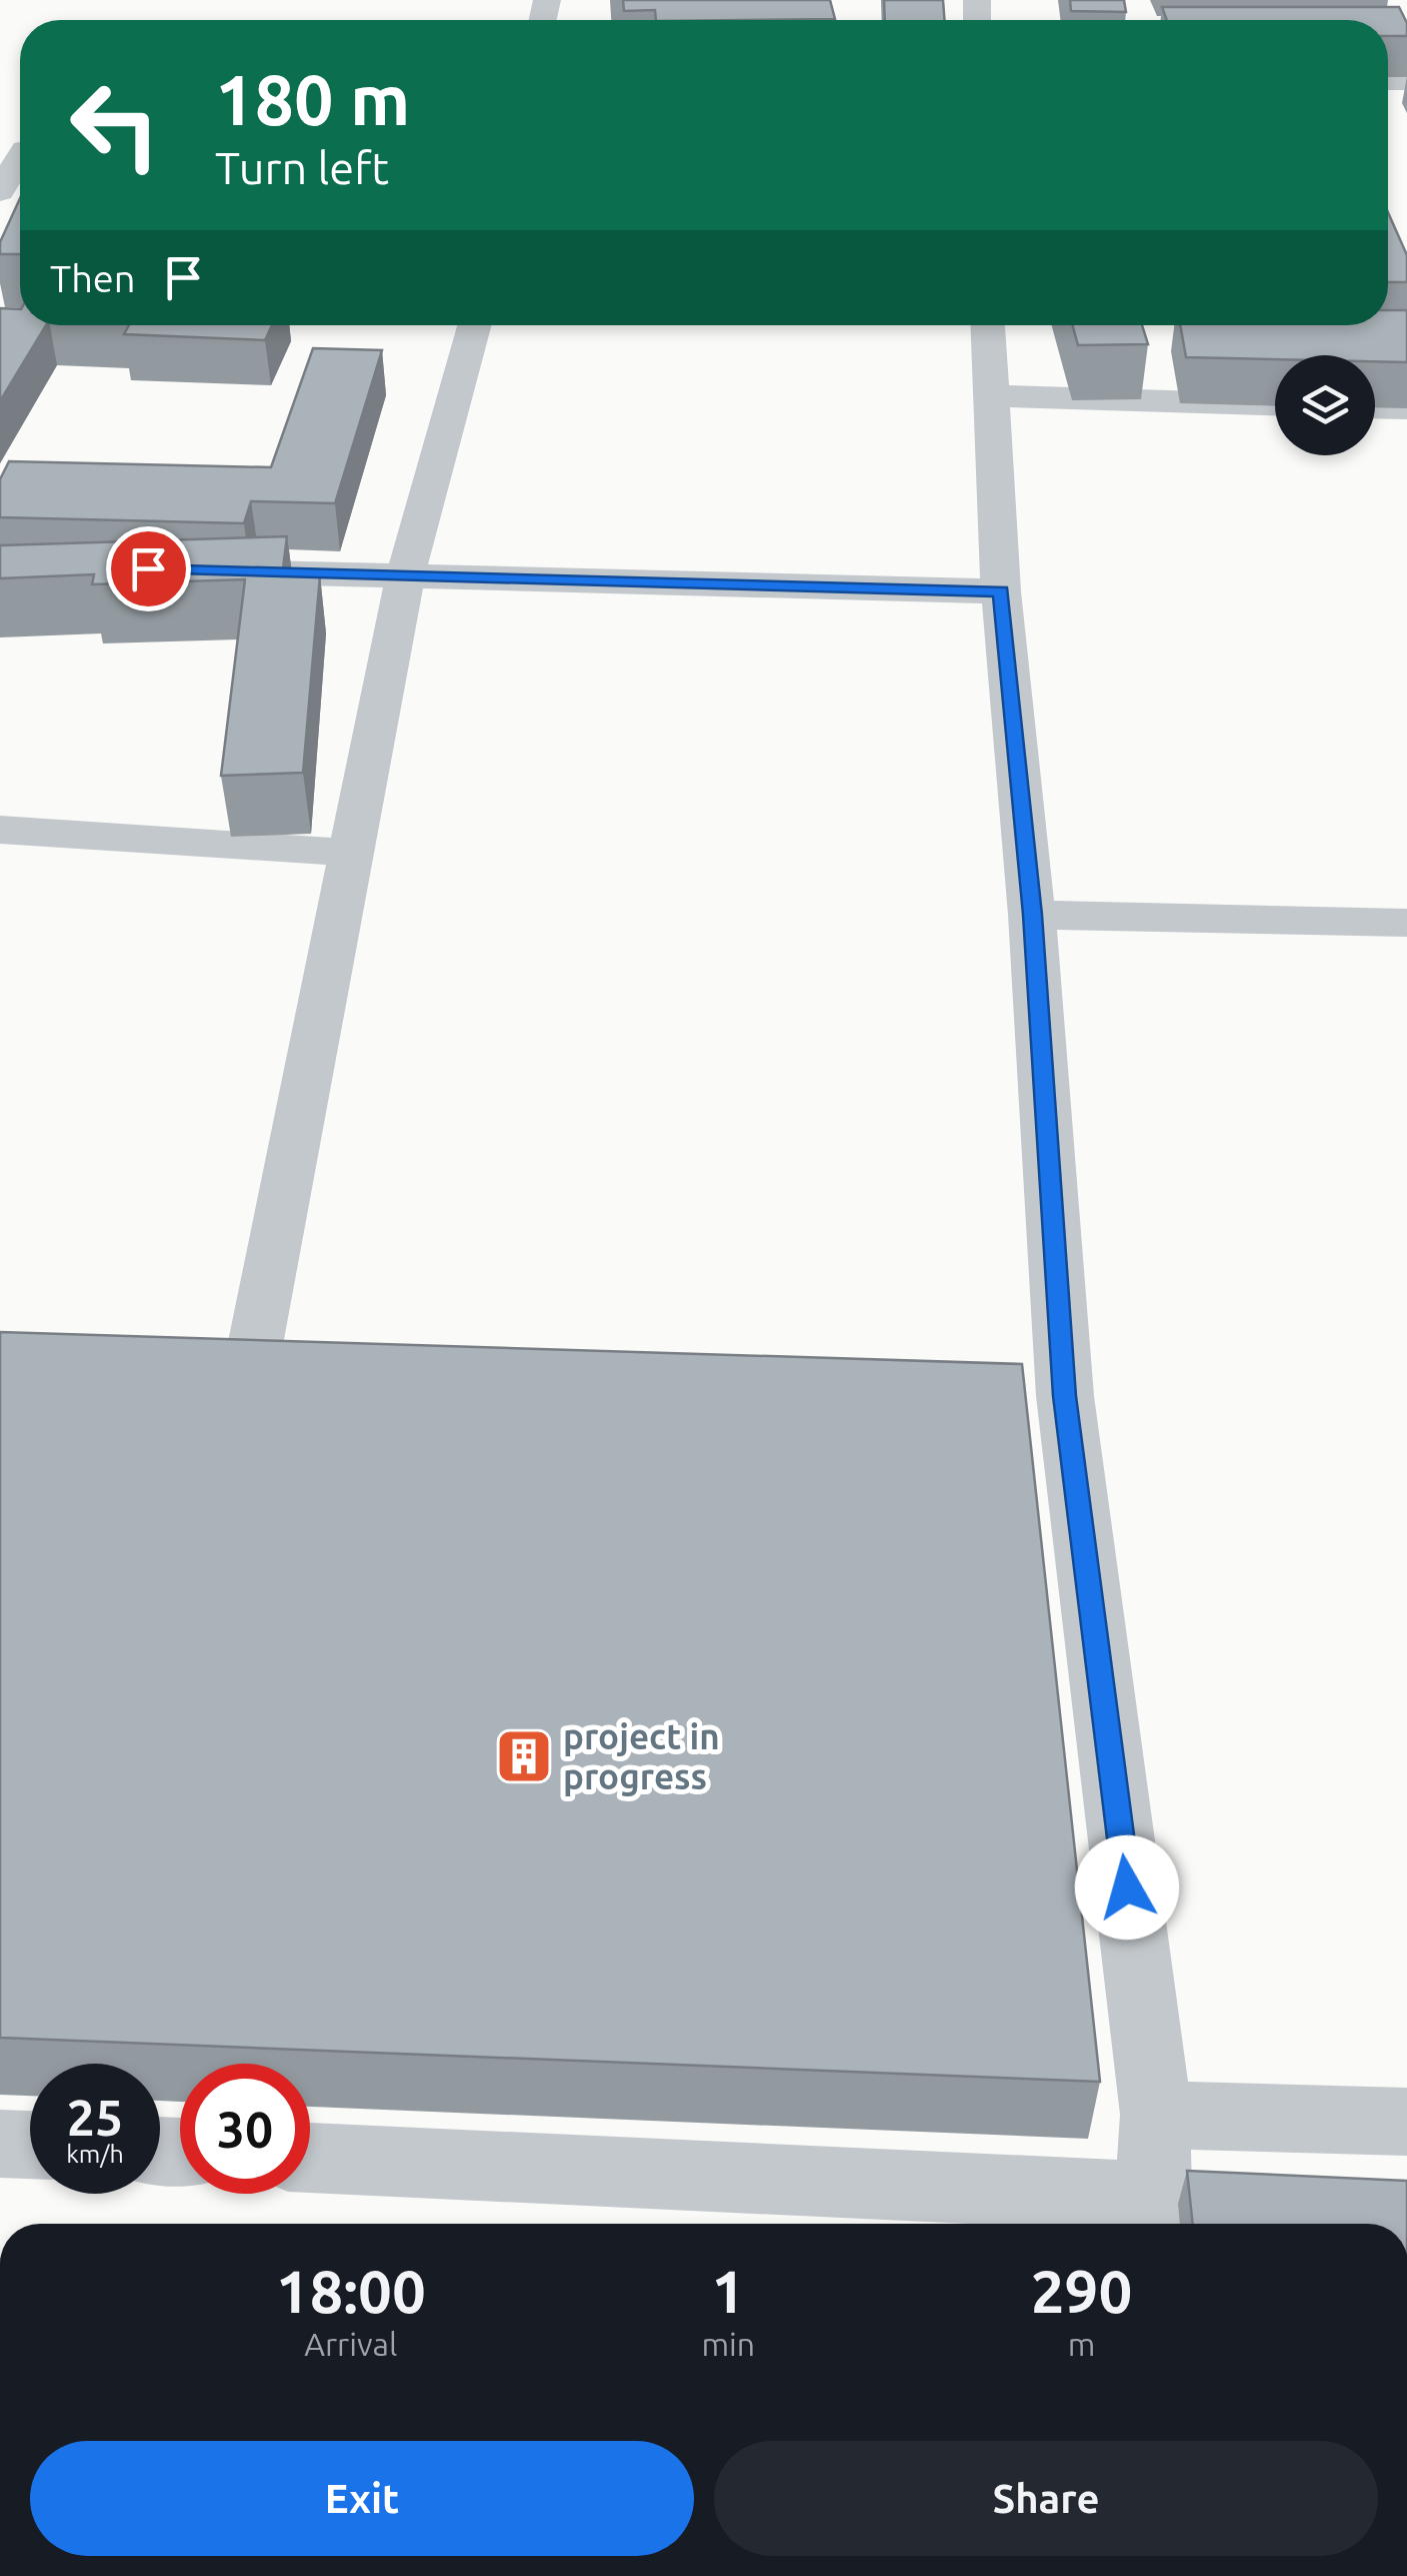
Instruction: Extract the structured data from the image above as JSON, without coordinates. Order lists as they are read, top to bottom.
{
  "places": {
    "building": ["project in progress"]
  },
  "page": {
    "turn": ["180 m", "Turn left"],
    "then": "Then",
    "speed": "25 km/h",
    "limit": "30",
    "eta": [
      "18:00",
      "Arrival",
      "1",
      "min",
      "290",
      "m"
    ],
    "buttons": ["Exit", "Share"]
  }
}
